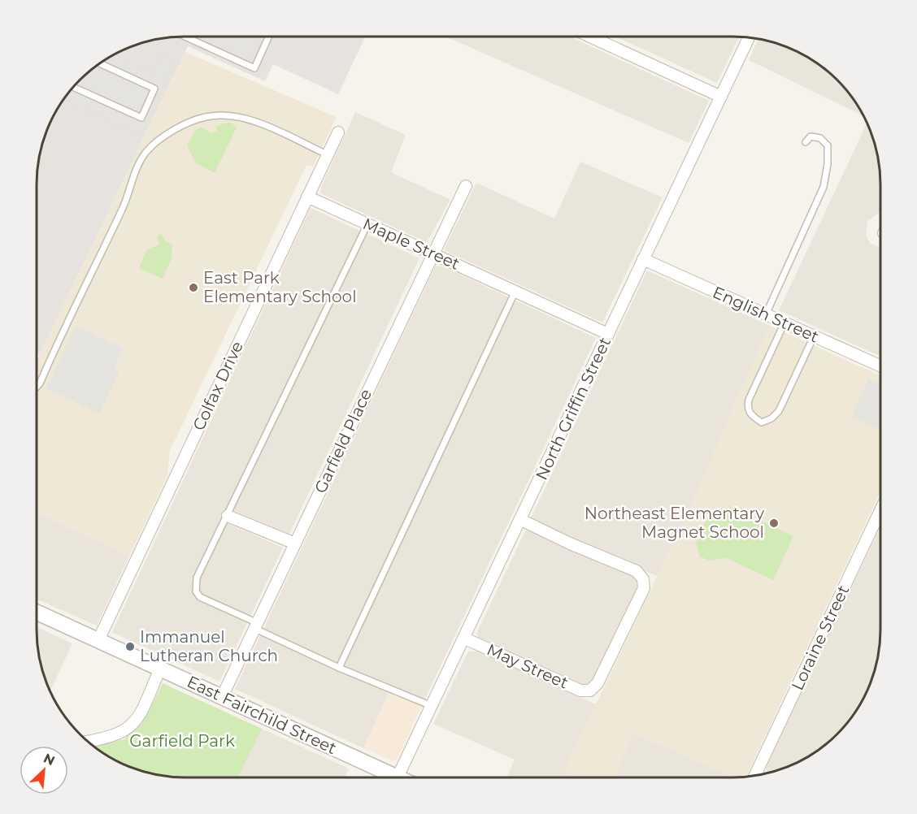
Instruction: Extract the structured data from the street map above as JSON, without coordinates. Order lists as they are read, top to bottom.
{
  "streets": {
    "street": [
      "Maple Street",
      "English Street",
      "Colfax Drive",
      "North Griffin Street",
      "Garfield Place",
      "Loraine Street",
      "May Street",
      "East Fairchild Street"
    ]
  },
  "crossings": [
    ["Maple Street", "Colfax Drive"],
    ["Maple Street", "North Griffin Street"],
    ["Maple Street", "Garfield Place"],
    ["English Street", "North Griffin Street"],
    ["Colfax Drive", "East Fairchild Street"],
    ["North Griffin Street", "May Street"],
    ["Garfield Place", "East Fairchild Street"]
  ],
  "parks": ["Garfield Park"],
  "places": ["East Park Elementary School", "Northeast Elementary Magnet School", "Immanuel Lutheran Church"],
  "north": "top right"
}
